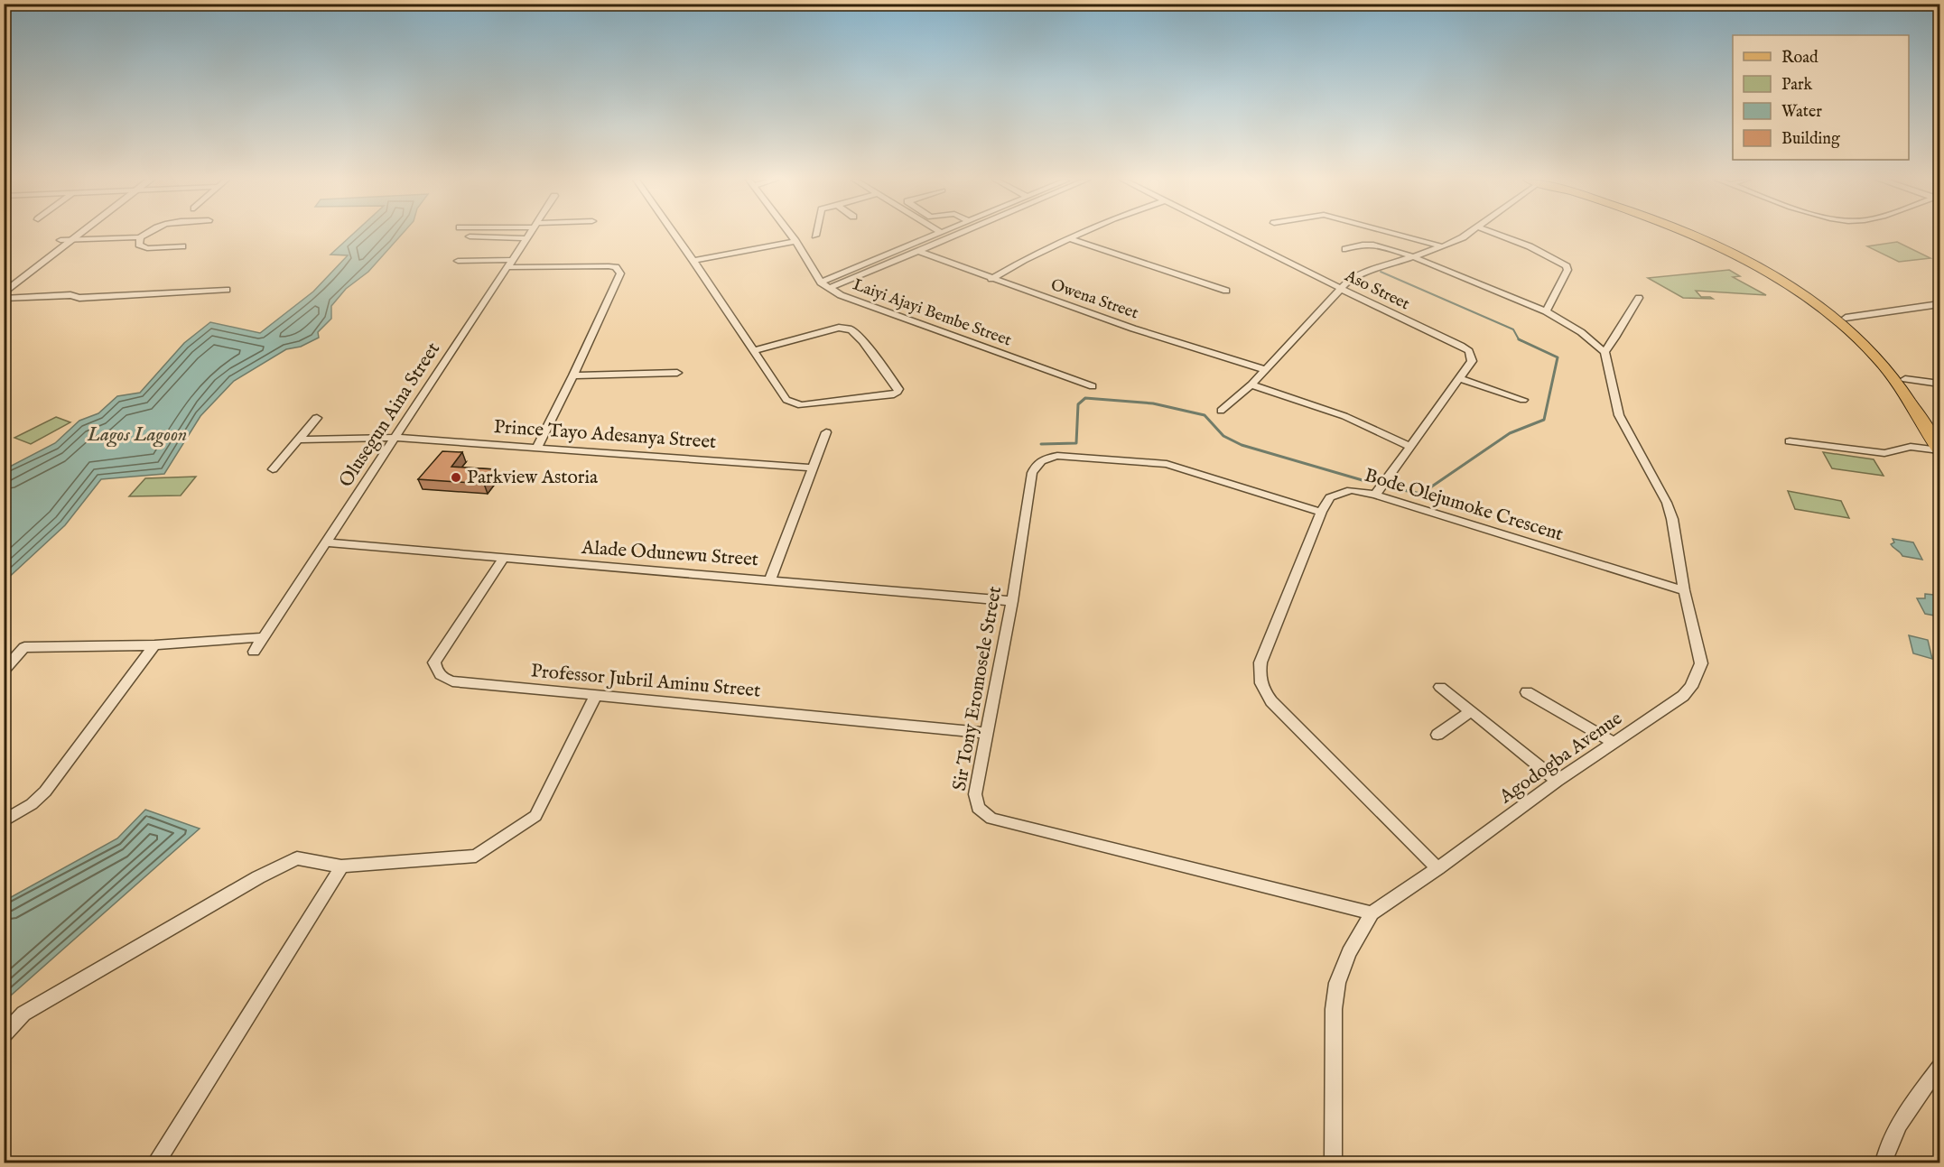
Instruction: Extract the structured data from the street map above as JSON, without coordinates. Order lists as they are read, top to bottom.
{
  "streets": {
    "street": [
      "Aso Street",
      "Owena Street",
      "Laiyi Ajayi Bembe Street",
      "Olusegun Aina Street",
      "Prince Tayo Adesanya Street",
      "Bode Olejumoke Crescent",
      "Alade Odunewu Street",
      "Professor Jubril Aminu Street",
      "Sir Tony Eromosele Street",
      "Agodogba Avenue"
    ]
  },
  "crossings": [
    ["Olusegun Aina Street", "Prince Tayo Adesanya Street"],
    ["Olusegun Aina Street", "Alade Odunewu Street"],
    ["Bode Olejumoke Crescent", "Sir Tony Eromosele Street"],
    ["Bode Olejumoke Crescent", "Agodogba Avenue"],
    ["Alade Odunewu Street", "Professor Jubril Aminu Street"],
    ["Alade Odunewu Street", "Sir Tony Eromosele Street"],
    ["Professor Jubril Aminu Street", "Sir Tony Eromosele Street"],
    ["Sir Tony Eromosele Street", "Agodogba Avenue"]
  ],
  "water": ["Lagos Lagoon"],
  "places": ["Parkview Astoria"],
  "legend": [
    "Road",
    "Park",
    "Water",
    "Building"
  ]
}
